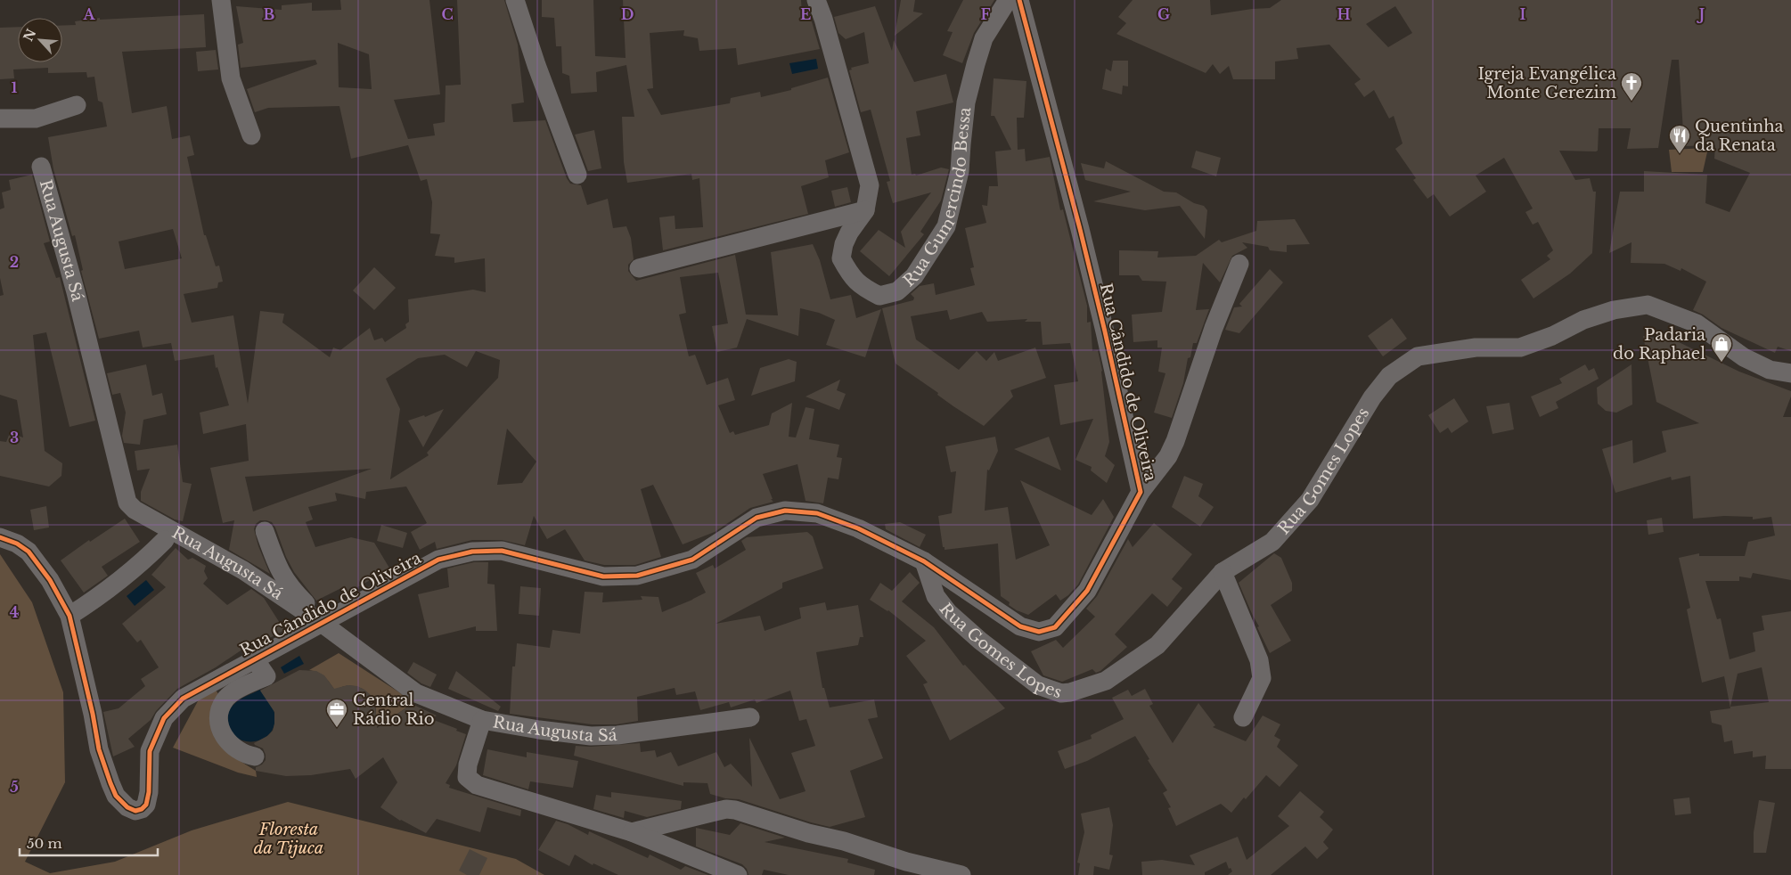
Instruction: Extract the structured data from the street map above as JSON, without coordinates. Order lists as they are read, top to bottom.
{
  "streets": {
    "street": [
      "Rua Gumercindo Bessa",
      "Rua Augusta Sá",
      "Rua Cândido de Oliveira",
      "Rua Gomes Lopes"
    ]
  },
  "crossings": [
    ["Rua Augusta Sá", "Rua Cândido de Oliveira"],
    ["Rua Cândido de Oliveira", "Rua Gomes Lopes"]
  ],
  "parks": ["Floresta da Tijuca"],
  "places": {
    "church": ["Igreja Evangélica Monte Gerezim"],
    "restaurant": ["Quentinha da Renata"],
    "shop": ["Padaria do Raphael"],
    "office": ["Central Rádio Rio"]
  },
  "scale_bar": "50 m",
  "north": "top left",
  "grid": {
    "columns": [
      "A",
      "B",
      "C",
      "D",
      "E",
      "F",
      "G",
      "H",
      "I",
      "J"
    ],
    "rows": [
      "1",
      "2",
      "3",
      "4",
      "5"
    ]
  }
}
